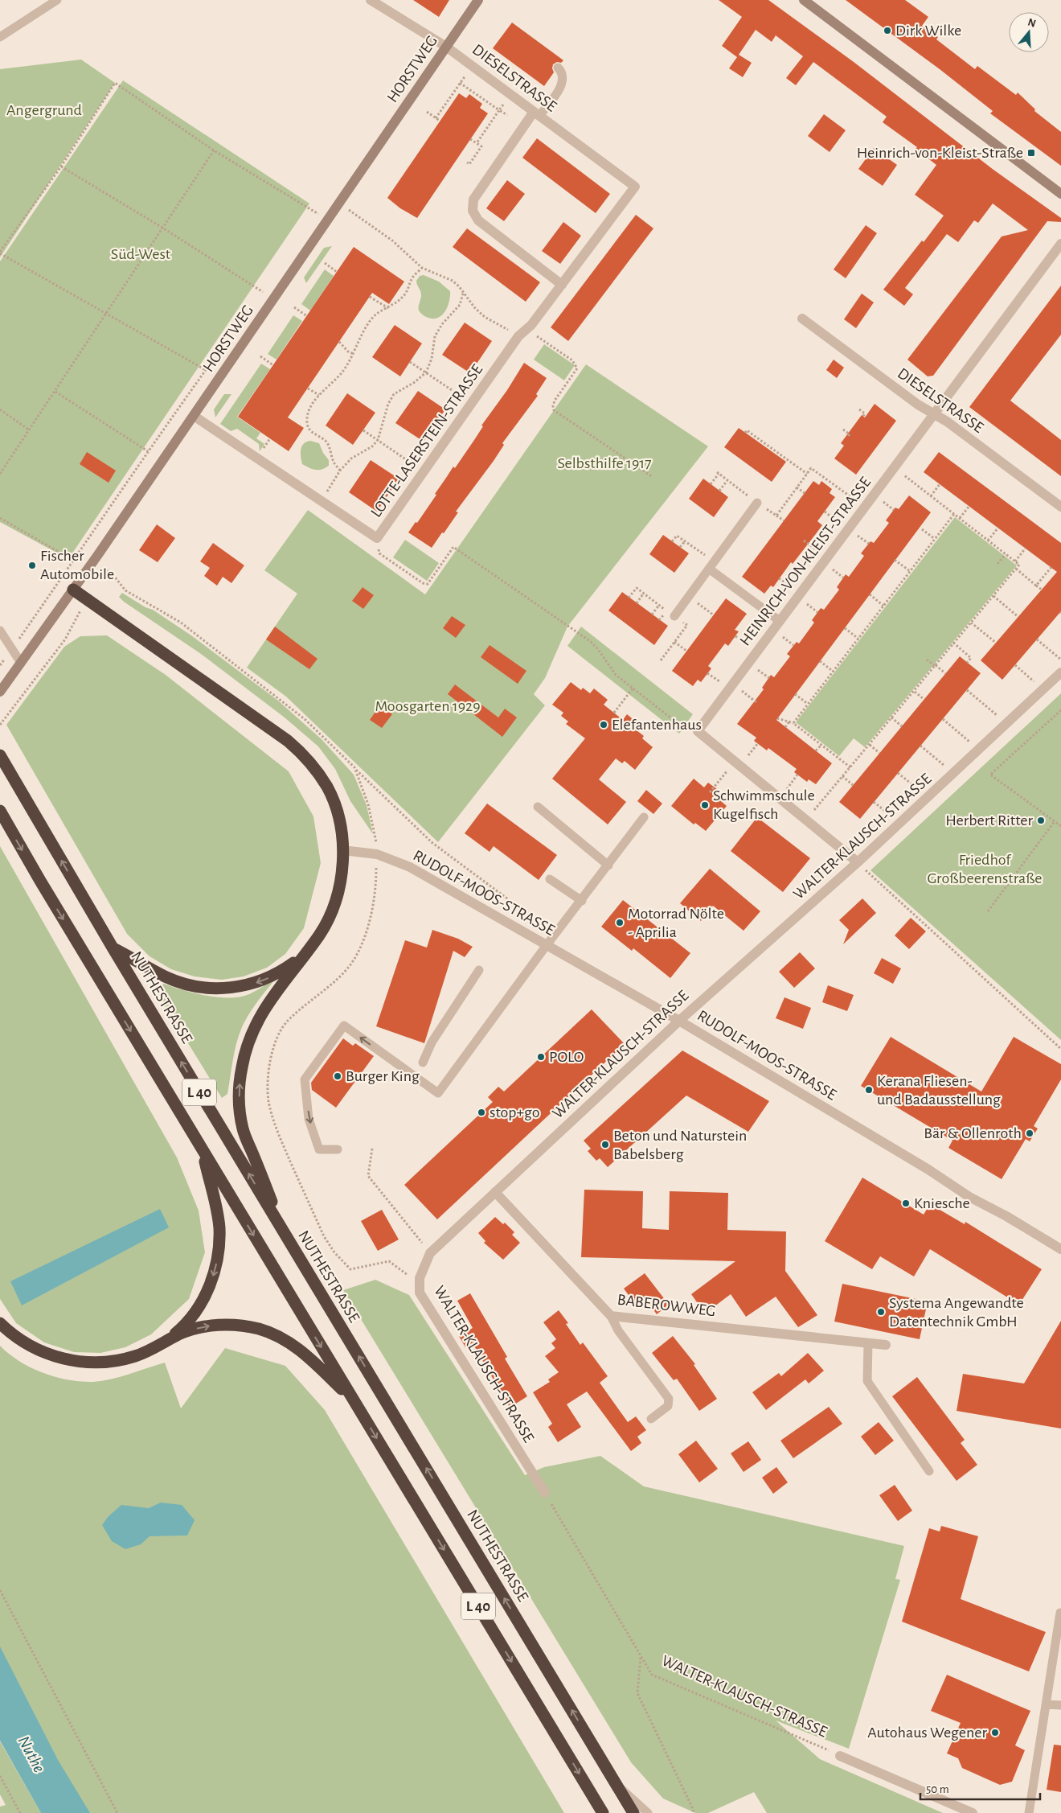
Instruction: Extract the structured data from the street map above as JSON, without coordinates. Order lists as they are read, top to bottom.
{
  "streets": {
    "highway": ["NUTHESTRASSE", "L 40"],
    "street": [
      "HORSTWEG",
      "DIESELSTRASSE",
      "LOTTE-LASERSTEIN-STRASSE",
      "HEINRICH-VON-KLEIST-STRASSE",
      "WALTER-KLAUSCH-STRASSE",
      "RUDOLF-MOOS-STRASSE",
      "BABEROWWEG"
    ]
  },
  "crossings": [
    ["HORSTWEG", "DIESELSTRASSE"],
    ["HORSTWEG", "LOTTE-LASERSTEIN-STRASSE"],
    ["DIESELSTRASSE", "LOTTE-LASERSTEIN-STRASSE"],
    ["DIESELSTRASSE", "HEINRICH-VON-KLEIST-STRASSE"],
    ["HEINRICH-VON-KLEIST-STRASSE", "WALTER-KLAUSCH-STRASSE"],
    ["WALTER-KLAUSCH-STRASSE", "RUDOLF-MOOS-STRASSE"],
    ["WALTER-KLAUSCH-STRASSE", "BABEROWWEG"]
  ],
  "water": ["Nuthe"],
  "parks": [
    "Angergrund",
    "Süd-West",
    "Selbsthilfe 1917",
    "Moosgarten 1929",
    "Friedhof Großbeerenstraße"
  ],
  "places": {
    "other": [
      "Dirk Wilke",
      "Fischer Automobile",
      "Elefantenhaus",
      "Schwimmschule Kugelfisch",
      "Herbert Ritter",
      "Motorrad Nölte - Aprilia",
      "POLO",
      "Burger King",
      "Kerana Fliesen- und Badausstellung",
      "stop+go",
      "Bär & Ollenroth",
      "Beton und Naturstein Babelsberg",
      "Kniesche",
      "Systema Angewandte Datentechnik GmbH",
      "Autohaus Wegener"
    ],
    "transit": ["Heinrich-von-Kleist-Straße"]
  },
  "scale_bar": "50 m",
  "north": "top"
}
